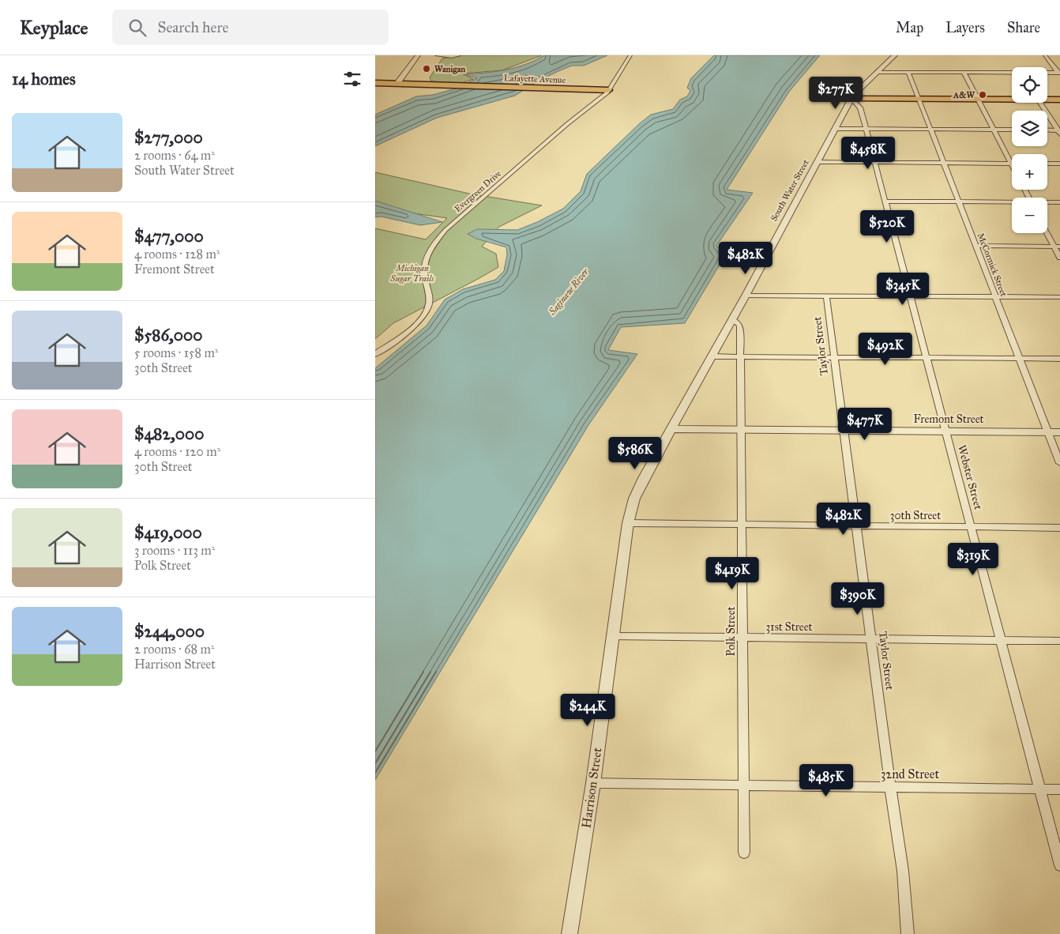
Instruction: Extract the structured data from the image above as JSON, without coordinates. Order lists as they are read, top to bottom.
{
  "streets": {
    "main road": ["Lafayette Avenue"],
    "street": [
      "South Water Street",
      "Evergreen Drive",
      "McCormick Street",
      "Taylor Street",
      "Fremont Street",
      "Webster Street",
      "30th Street",
      "31st Street",
      "Polk Street",
      "32nd Street",
      "Harrison Street"
    ]
  },
  "crossings": [
    ["Lafayette Avenue", "Evergreen Drive"],
    ["South Water Street", "Fremont Street"],
    ["South Water Street", "Webster Street"],
    ["South Water Street", "30th Street"],
    ["South Water Street", "Polk Street"],
    ["South Water Street", "Harrison Street"],
    ["McCormick Street", "Fremont Street"],
    ["Taylor Street", "Fremont Street"],
    ["Taylor Street", "30th Street"],
    ["Taylor Street", "31st Street"],
    ["Taylor Street", "32nd Street"],
    ["Fremont Street", "Webster Street"],
    ["Fremont Street", "Polk Street"],
    ["Webster Street", "30th Street"],
    ["Webster Street", "31st Street"],
    ["Webster Street", "32nd Street"],
    ["30th Street", "Polk Street"],
    ["30th Street", "Harrison Street"],
    ["31st Street", "Polk Street"],
    ["31st Street", "Harrison Street"],
    ["Polk Street", "32nd Street"],
    ["32nd Street", "Harrison Street"]
  ],
  "water": ["Saginaw River"],
  "parks": ["Michigan Sugar Trails"],
  "places": ["Wanigan", "A&W"],
  "page": {
    "header": "Keyplace",
    "search": "Search here",
    "nav": ["Map", "Layers", "Share"],
    "heading": "14 homes",
    "map_buttons": ["+", "−"],
    "price": [
      "$277K",
      "$458K",
      "$520K",
      "$482K",
      "$345K",
      "$492K",
      "$477K",
      "$586K",
      "$482K",
      "$319K",
      "$419K",
      "$390K",
      "$244K",
      "$485K"
    ],
    "list": [
      {
        "name": "$277,000",
        "note": "2 rooms · 64 m² · South Water Street"
      },
      {
        "name": "$477,000",
        "note": "4 rooms · 128 m² · Fremont Street"
      },
      {
        "name": "$586,000",
        "note": "5 rooms · 158 m² · 30th Street"
      },
      {
        "name": "$482,000",
        "note": "4 rooms · 120 m² · 30th Street"
      },
      {
        "name": "$419,000",
        "note": "3 rooms · 113 m² · Polk Street"
      },
      {
        "name": "$244,000",
        "note": "2 rooms · 68 m² · Harrison Street"
      }
    ]
  }
}
